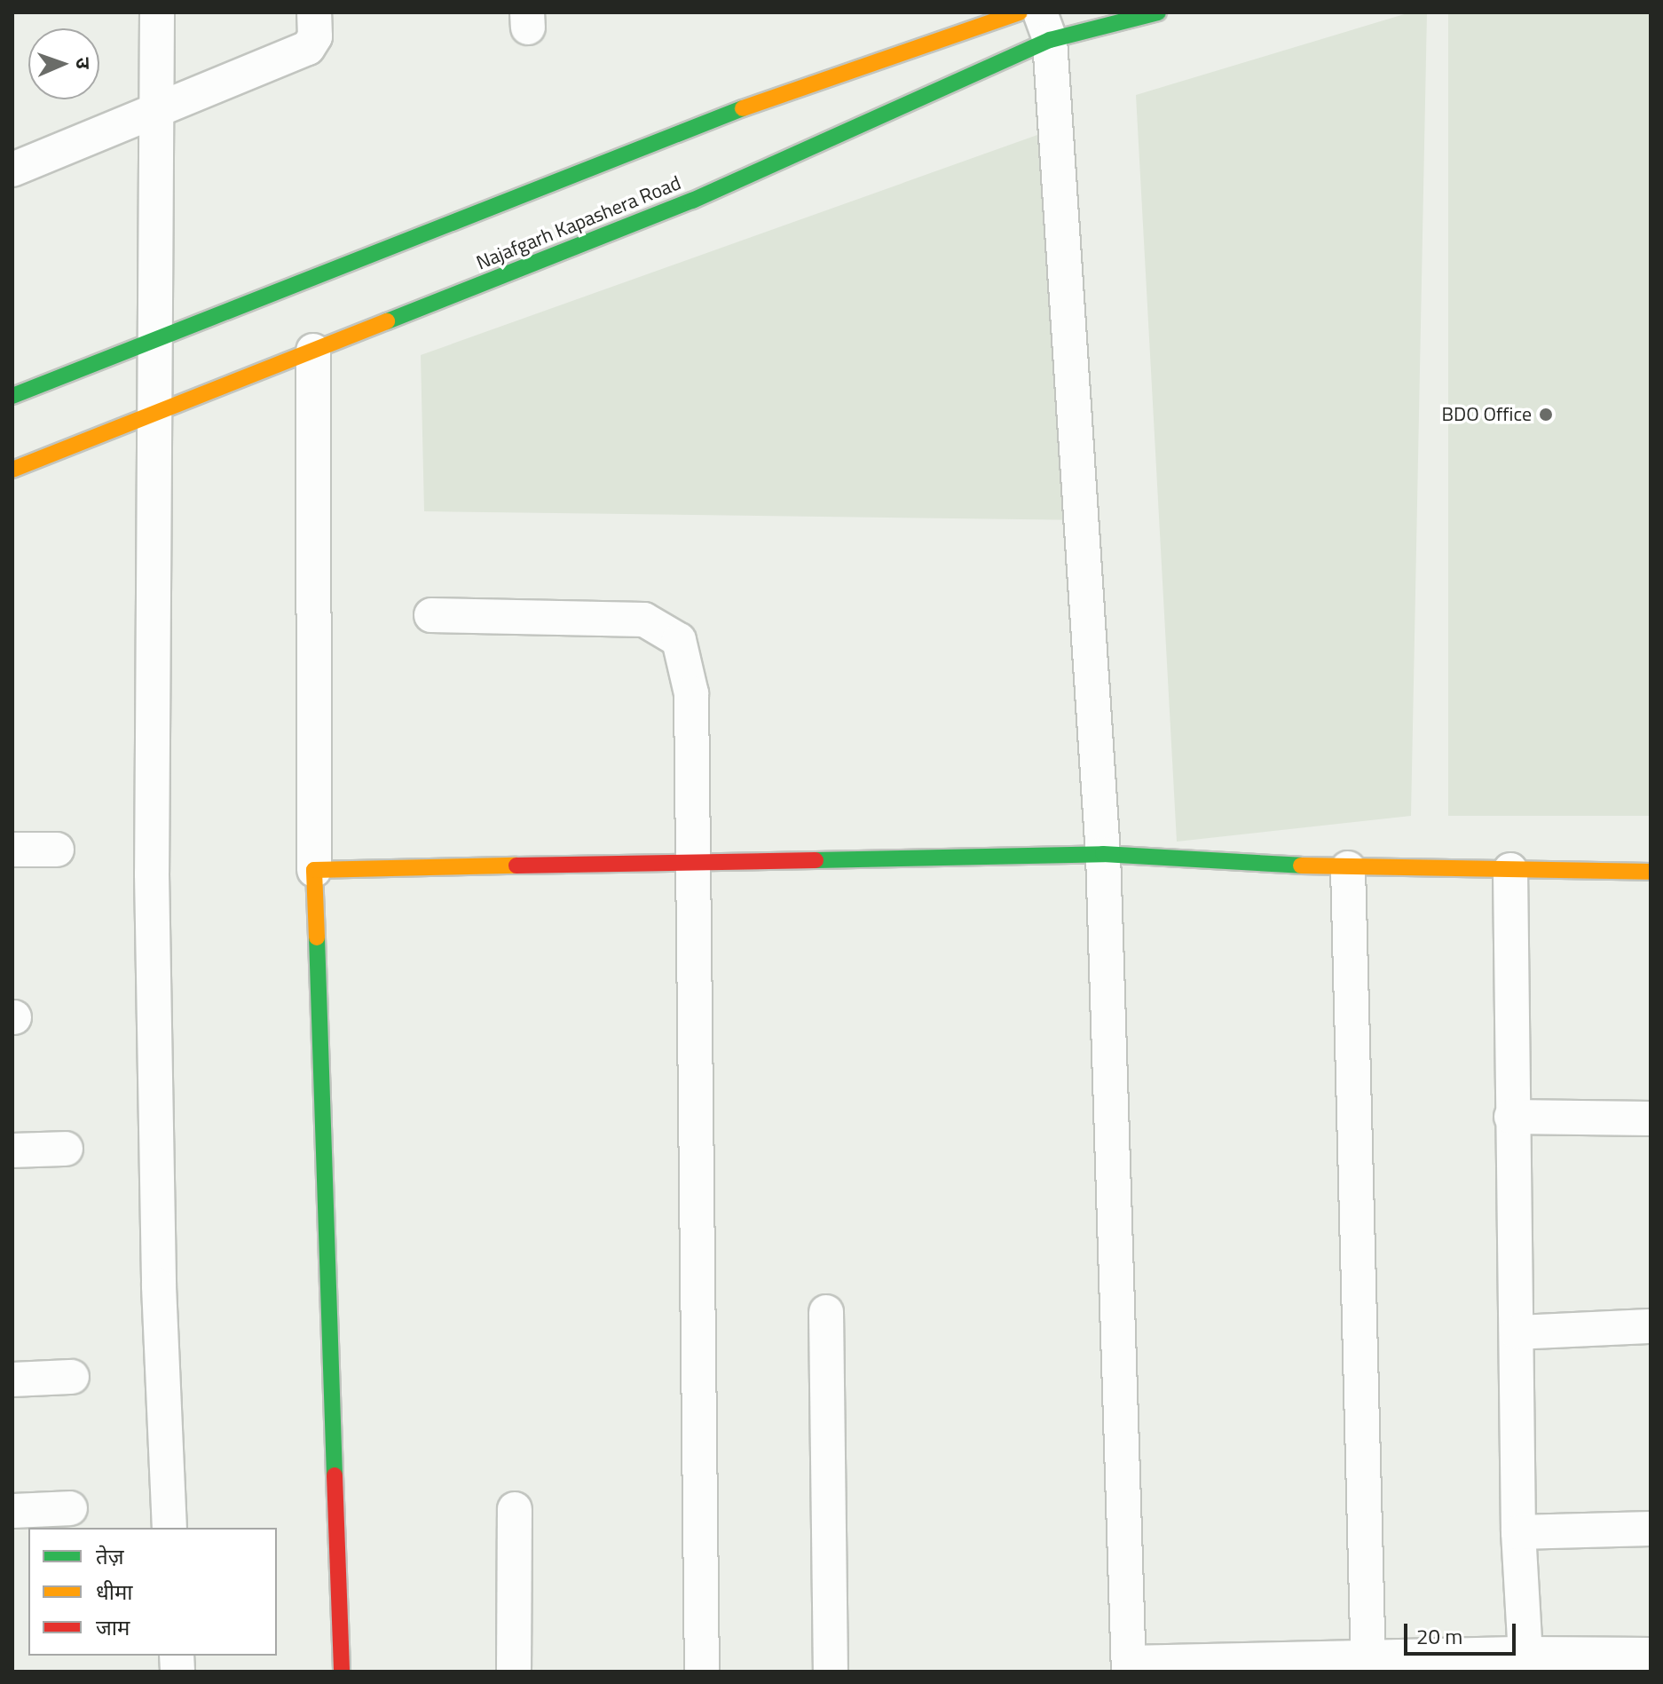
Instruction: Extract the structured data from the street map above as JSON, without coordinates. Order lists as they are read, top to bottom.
{
  "streets": {
    "main road": ["Najafgarh Kapashera Road"]
  },
  "places": ["BDO Office"],
  "legend": ["तेज़", "धीमा", "जाम"],
  "scale_bar": "20 m",
  "north": "right"
}
